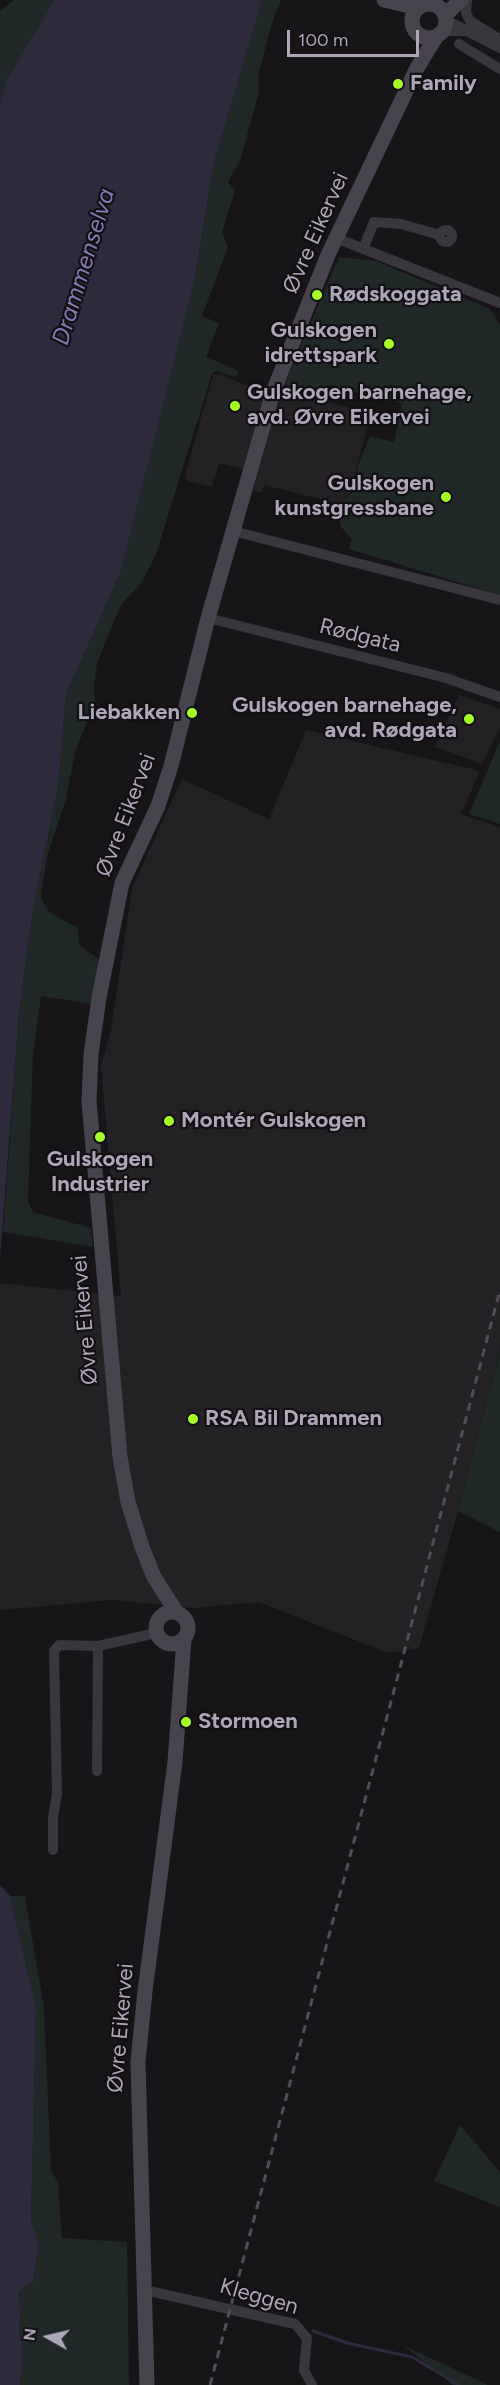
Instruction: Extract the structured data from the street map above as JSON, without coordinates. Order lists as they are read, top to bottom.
{
  "streets": {
    "main road": ["Øvre Eikervei"],
    "street": ["Rødgata", "Kleggen"]
  },
  "crossings": [
    ["Øvre Eikervei", "Rødgata"],
    ["Øvre Eikervei", "Kleggen"]
  ],
  "water": ["Drammenselva"],
  "places": [
    "Family",
    "Rødskoggata",
    "Gulskogen idrettspark",
    "Gulskogen barnehage, avd. Øvre Eikervei",
    "Gulskogen kunstgressbane",
    "Liebakken",
    "Gulskogen barnehage, avd. Rødgata",
    "Montér Gulskogen",
    "Gulskogen Industrier",
    "RSA Bil Drammen",
    "Stormoen"
  ],
  "scale_bar": "100 m",
  "north": "left"
}
